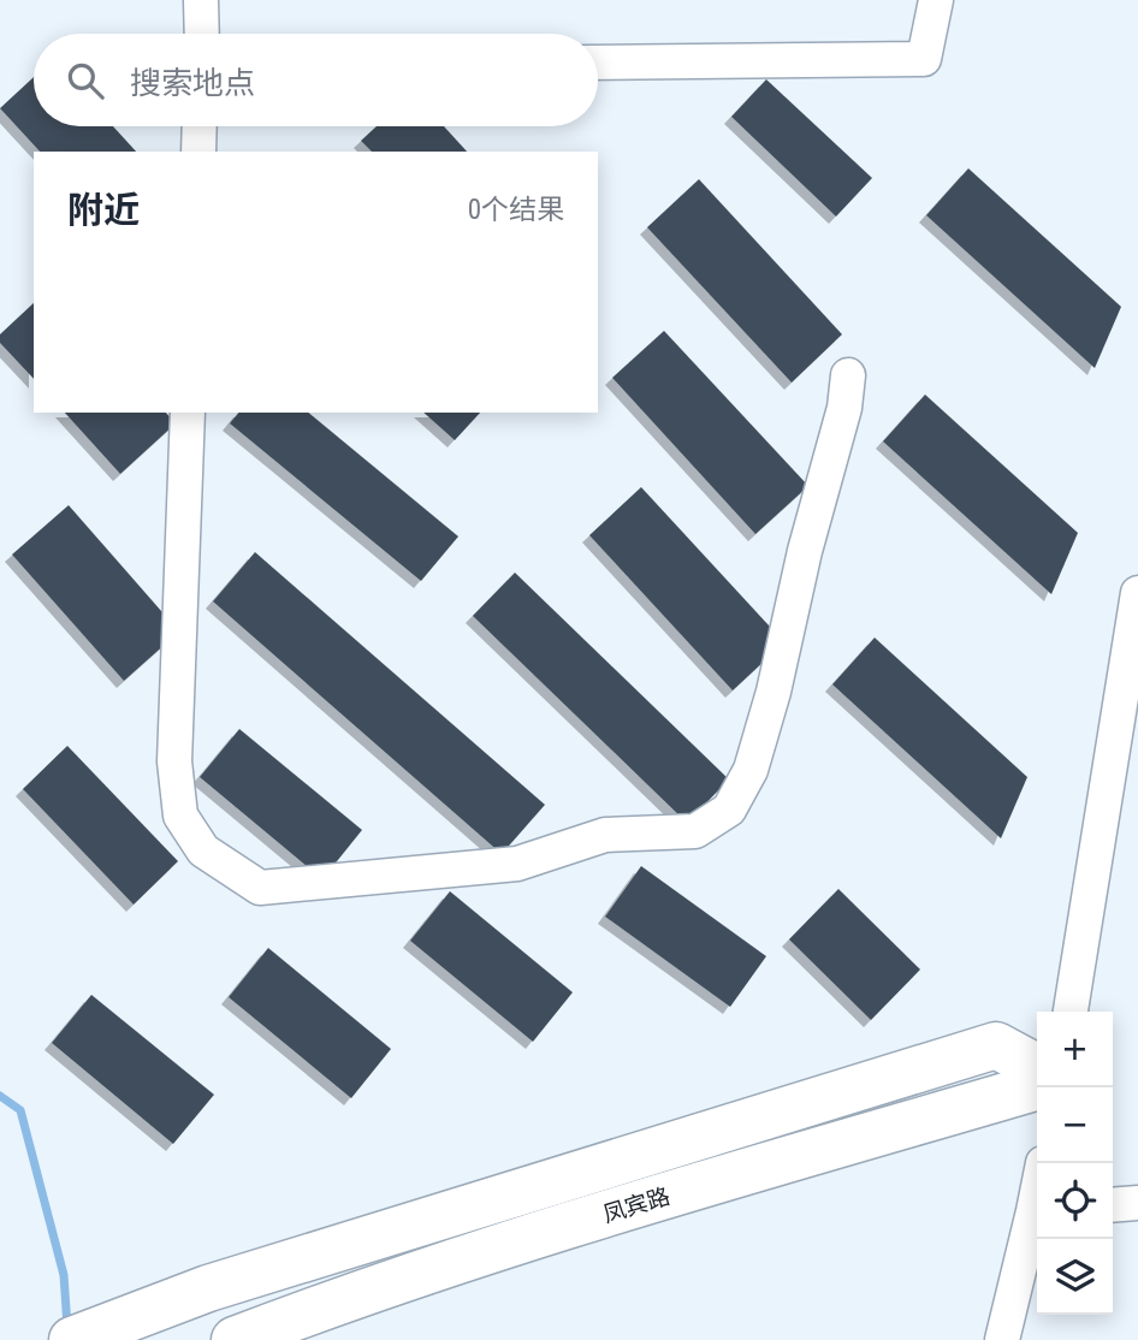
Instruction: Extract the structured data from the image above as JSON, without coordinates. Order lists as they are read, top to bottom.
{
  "streets": {
    "main road": ["凤宾路"]
  },
  "page": {
    "search": "搜索地点",
    "heading": ["附近", "0个结果"],
    "map_buttons": ["+", "−"]
  }
}
